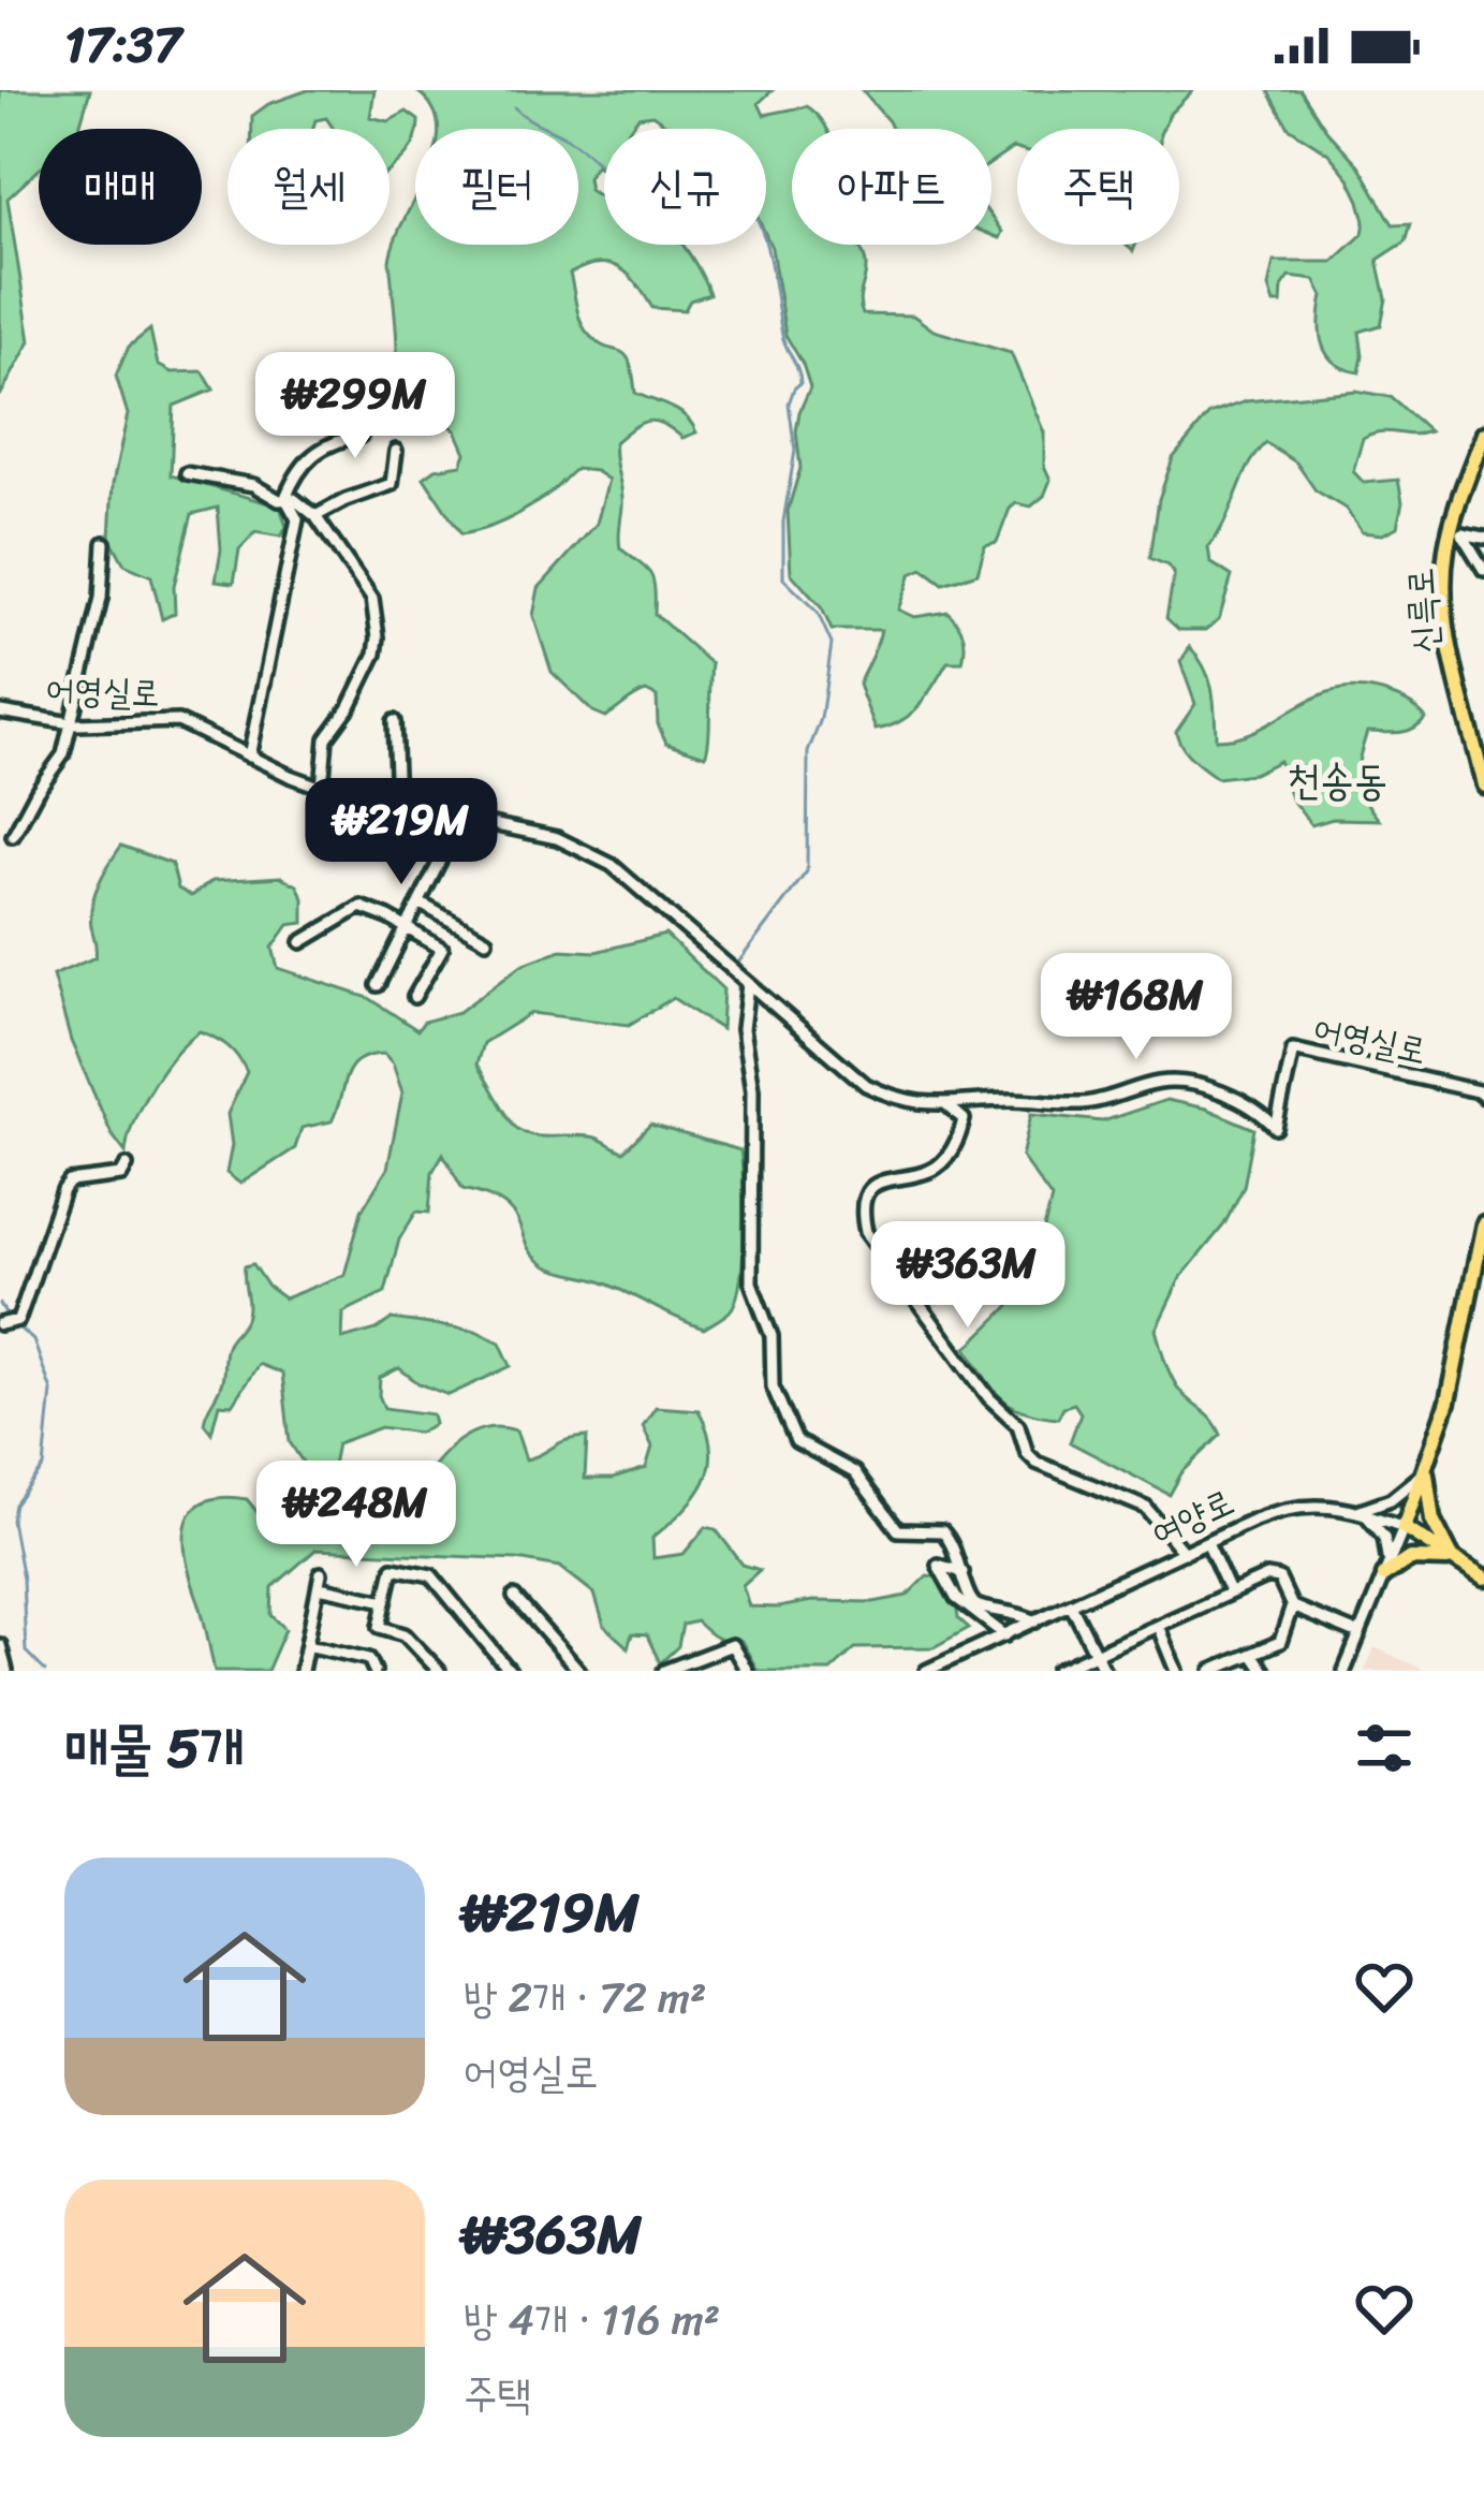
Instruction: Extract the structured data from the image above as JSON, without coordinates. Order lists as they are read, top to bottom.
{
  "streets": {
    "main road": ["신륵로", "여양로"],
    "street": ["어영실로"]
  },
  "districts": ["천송동"],
  "page": {
    "status": "17:37",
    "chip": [
      "매매",
      "월세",
      "필터",
      "신규",
      "아파트",
      "주택"
    ],
    "price": [
      "₩299M",
      "₩219M",
      "₩168M",
      "₩363M",
      "₩248M"
    ],
    "heading": "매물 5개",
    "list": [
      {
        "name": "₩219M",
        "note": "방 2개 · 72 m² · 어영실로"
      },
      {
        "name": "₩363M",
        "note": "방 4개 · 116 m² · 주택"
      }
    ]
  }
}
